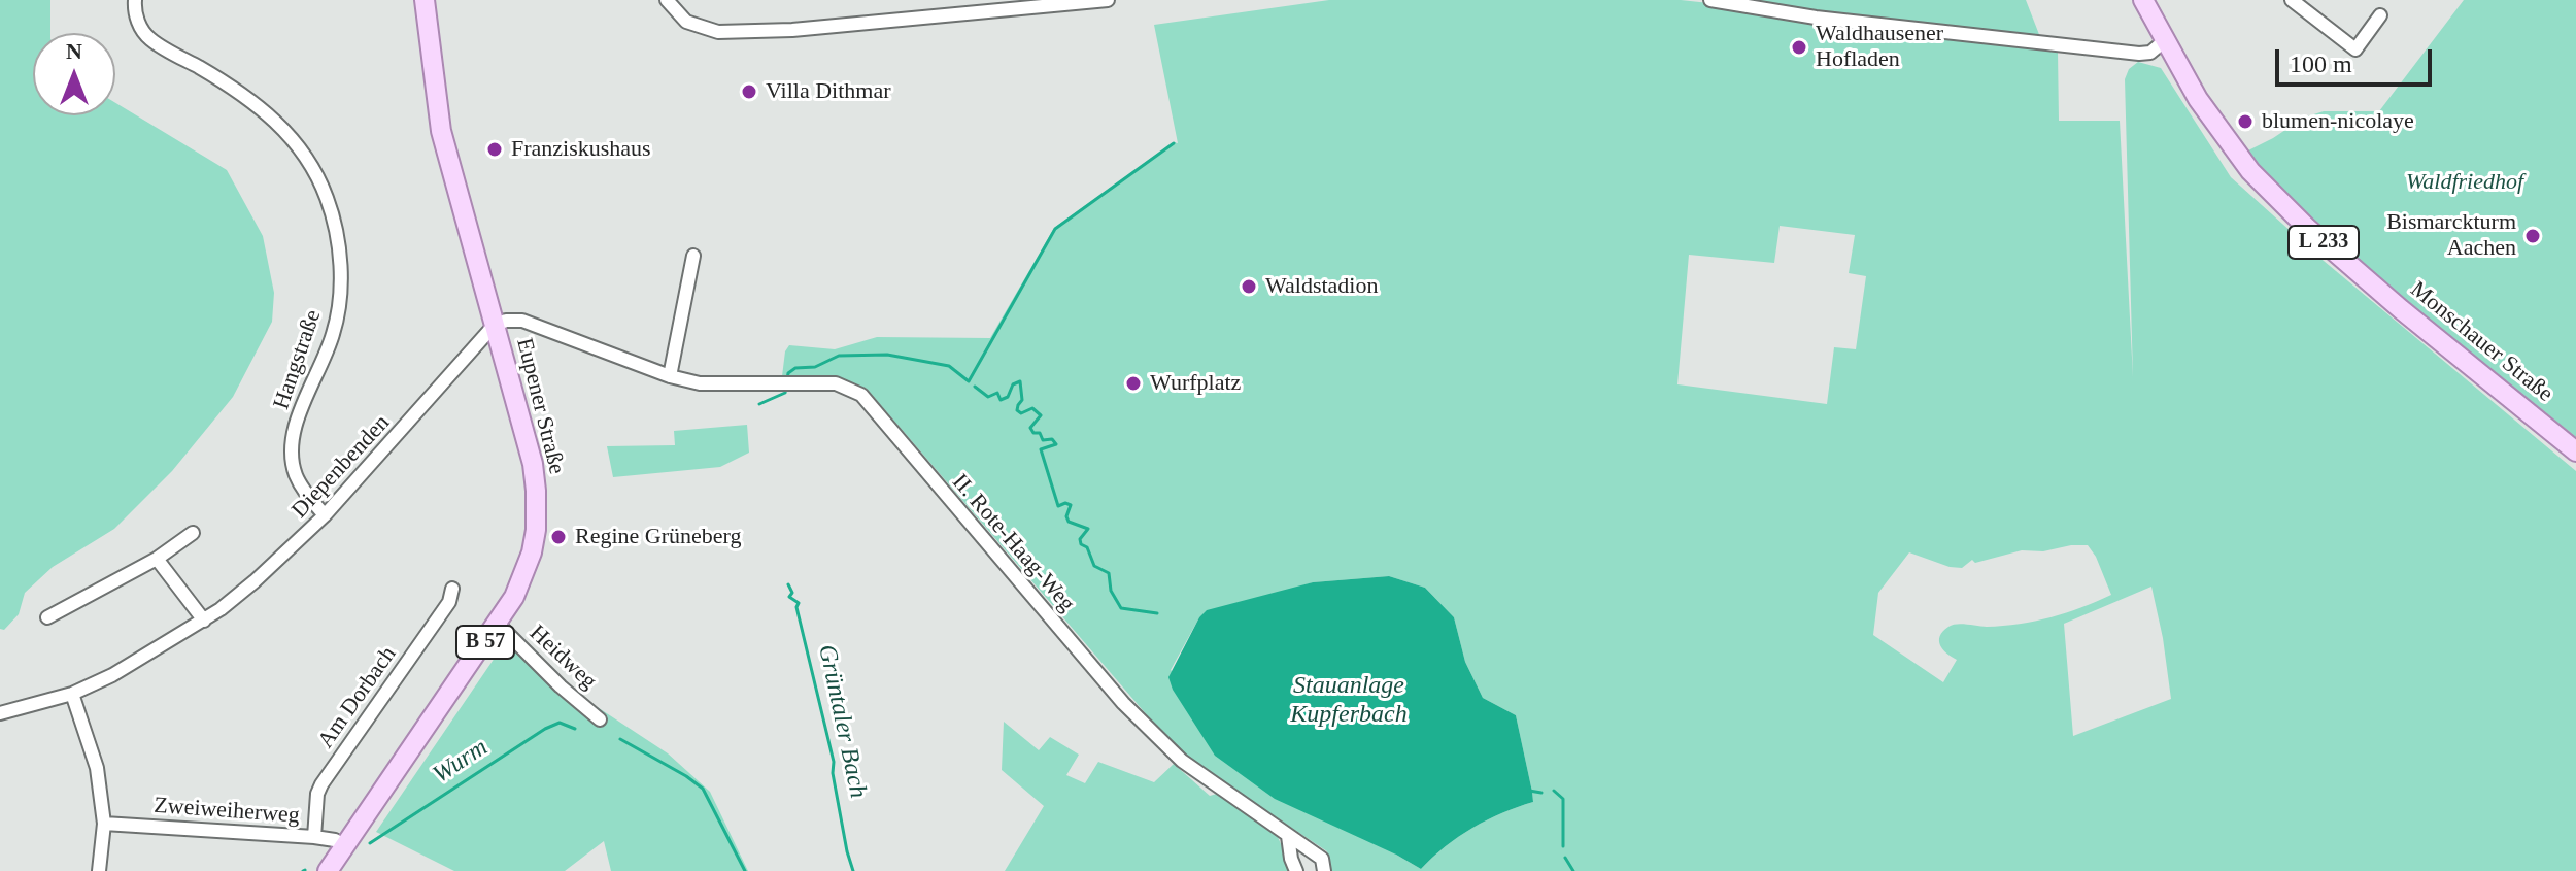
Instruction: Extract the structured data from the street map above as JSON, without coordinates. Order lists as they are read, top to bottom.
{
  "streets": {
    "main road": [
      "L 233",
      "Monschauer Straße",
      "Eupener Straße",
      "B 57"
    ],
    "street": [
      "Hangstraße",
      "Diepenbenden",
      "II. Rote-Haag-Weg",
      "Heidweg",
      "Am Dorbach",
      "Zweiweiherweg"
    ]
  },
  "crossings": [
    ["Hangstraße", "Diepenbenden"],
    ["Eupener Straße", "Diepenbenden"],
    ["Eupener Straße", "II. Rote-Haag-Weg"],
    ["Eupener Straße", "Heidweg"],
    ["Eupener Straße", "Zweiweiherweg"],
    ["Diepenbenden", "II. Rote-Haag-Weg"],
    ["Am Dorbach", "Zweiweiherweg"]
  ],
  "water": ["Stauanlage Kupferbach", "Grüntaler Bach", "Wurm"],
  "parks": ["Waldfriedhof"],
  "places": [
    "Waldhausener Hofladen",
    "Villa Dithmar",
    "blumen-nicolaye",
    "Franziskushaus",
    "Bismarckturm Aachen",
    "Waldstadion",
    "Wurfplatz",
    "Regine Grüneberg"
  ],
  "scale_bar": "100 m",
  "north": "top"
}
